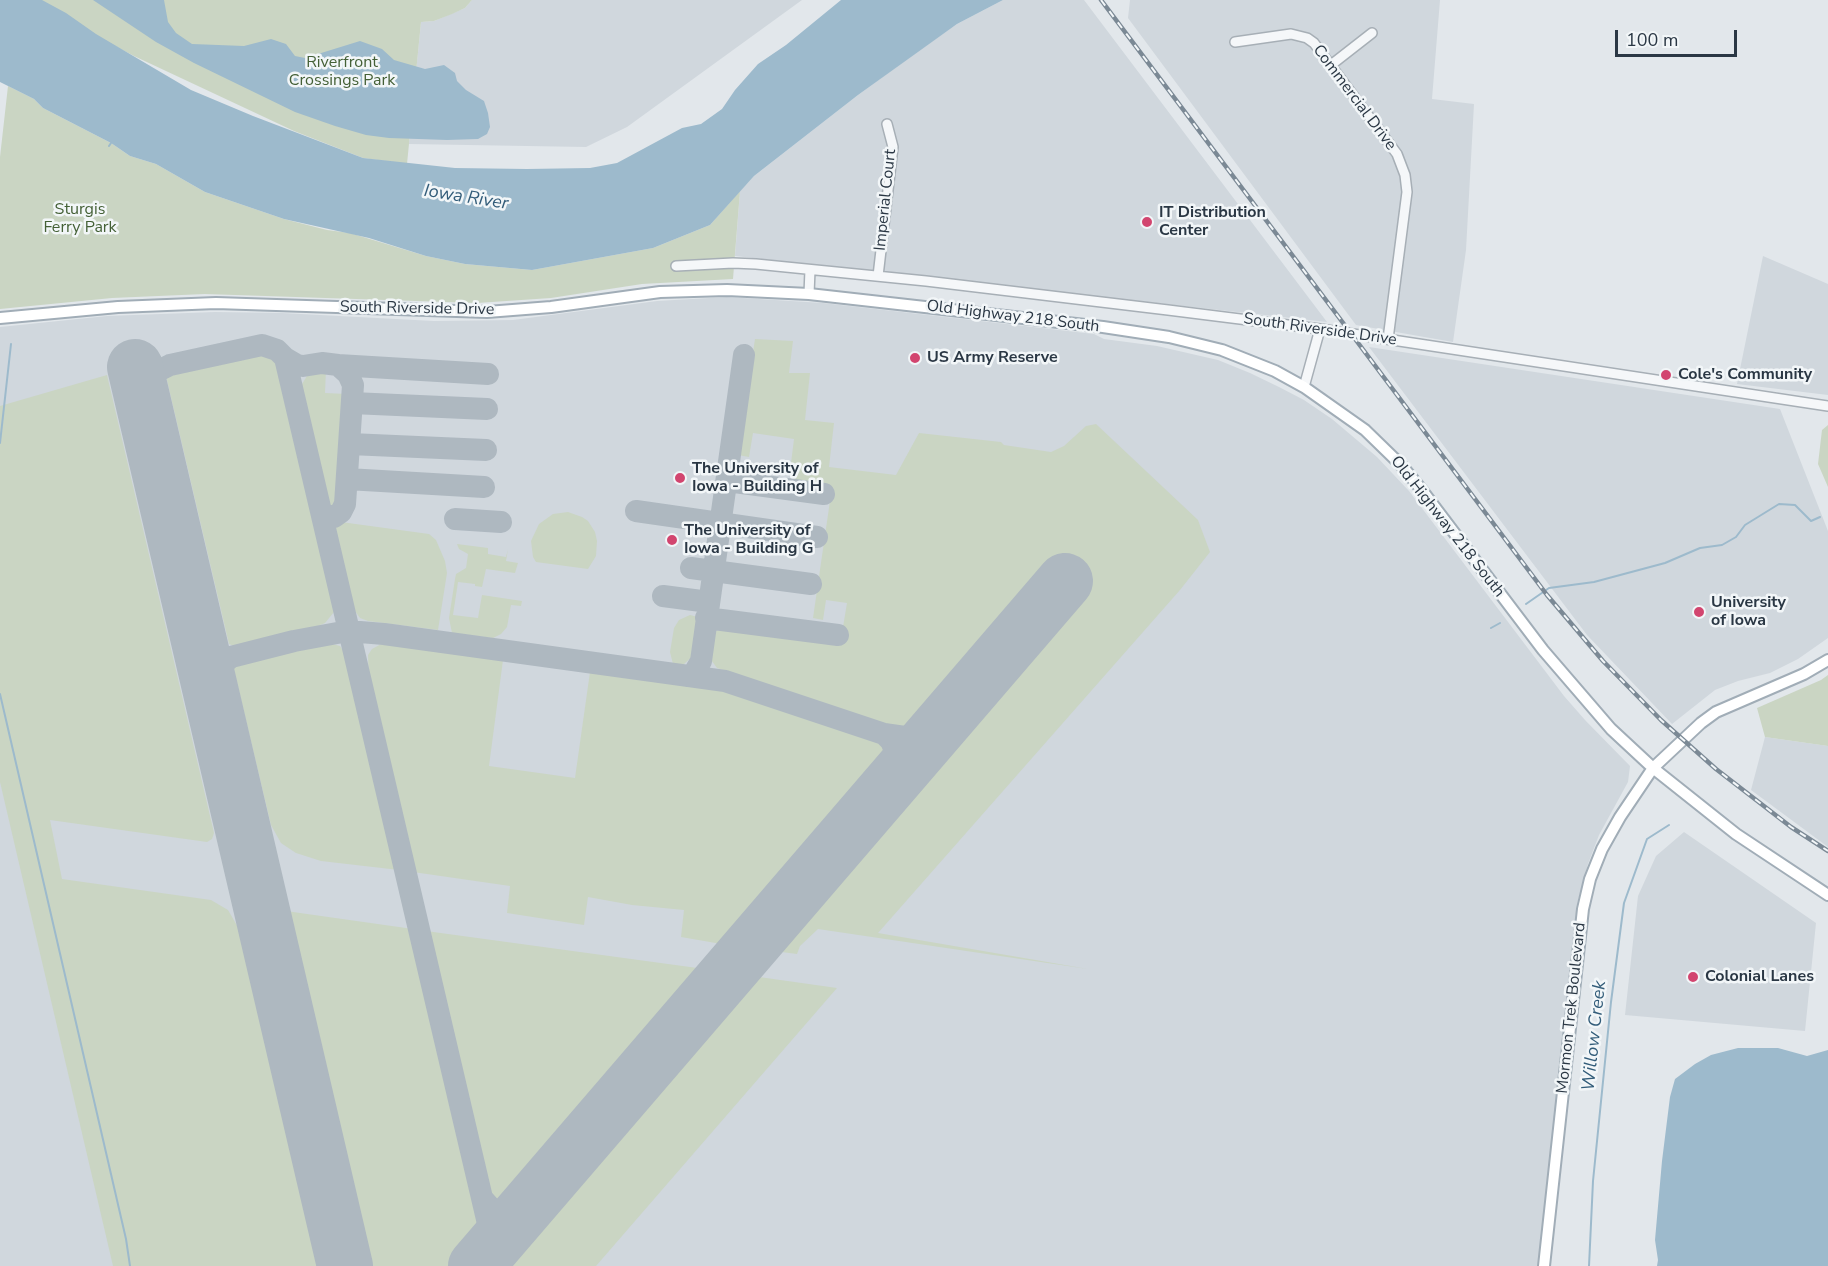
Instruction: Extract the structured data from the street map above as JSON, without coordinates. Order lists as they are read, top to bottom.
{
  "streets": {
    "main road": ["South Riverside Drive", "Old Highway 218 South", "Mormon Trek Boulevard"],
    "street": ["Commercial Drive", "Imperial Court"]
  },
  "crossings": [
    ["Commercial Drive", "South Riverside Drive"],
    ["Imperial Court", "South Riverside Drive"],
    ["South Riverside Drive", "Old Highway 218 South"],
    ["Old Highway 218 South", "Mormon Trek Boulevard"]
  ],
  "water": ["Iowa River", "Willow Creek"],
  "parks": ["Riverfront Crossings Park", "Sturgis Ferry Park"],
  "places": [
    "IT Distribution Center",
    "US Army Reserve",
    "Cole's Community",
    "The University of Iowa - Building H",
    "The University of Iowa - Building G",
    "University of Iowa",
    "Colonial Lanes"
  ],
  "scale_bar": "100 m"
}
